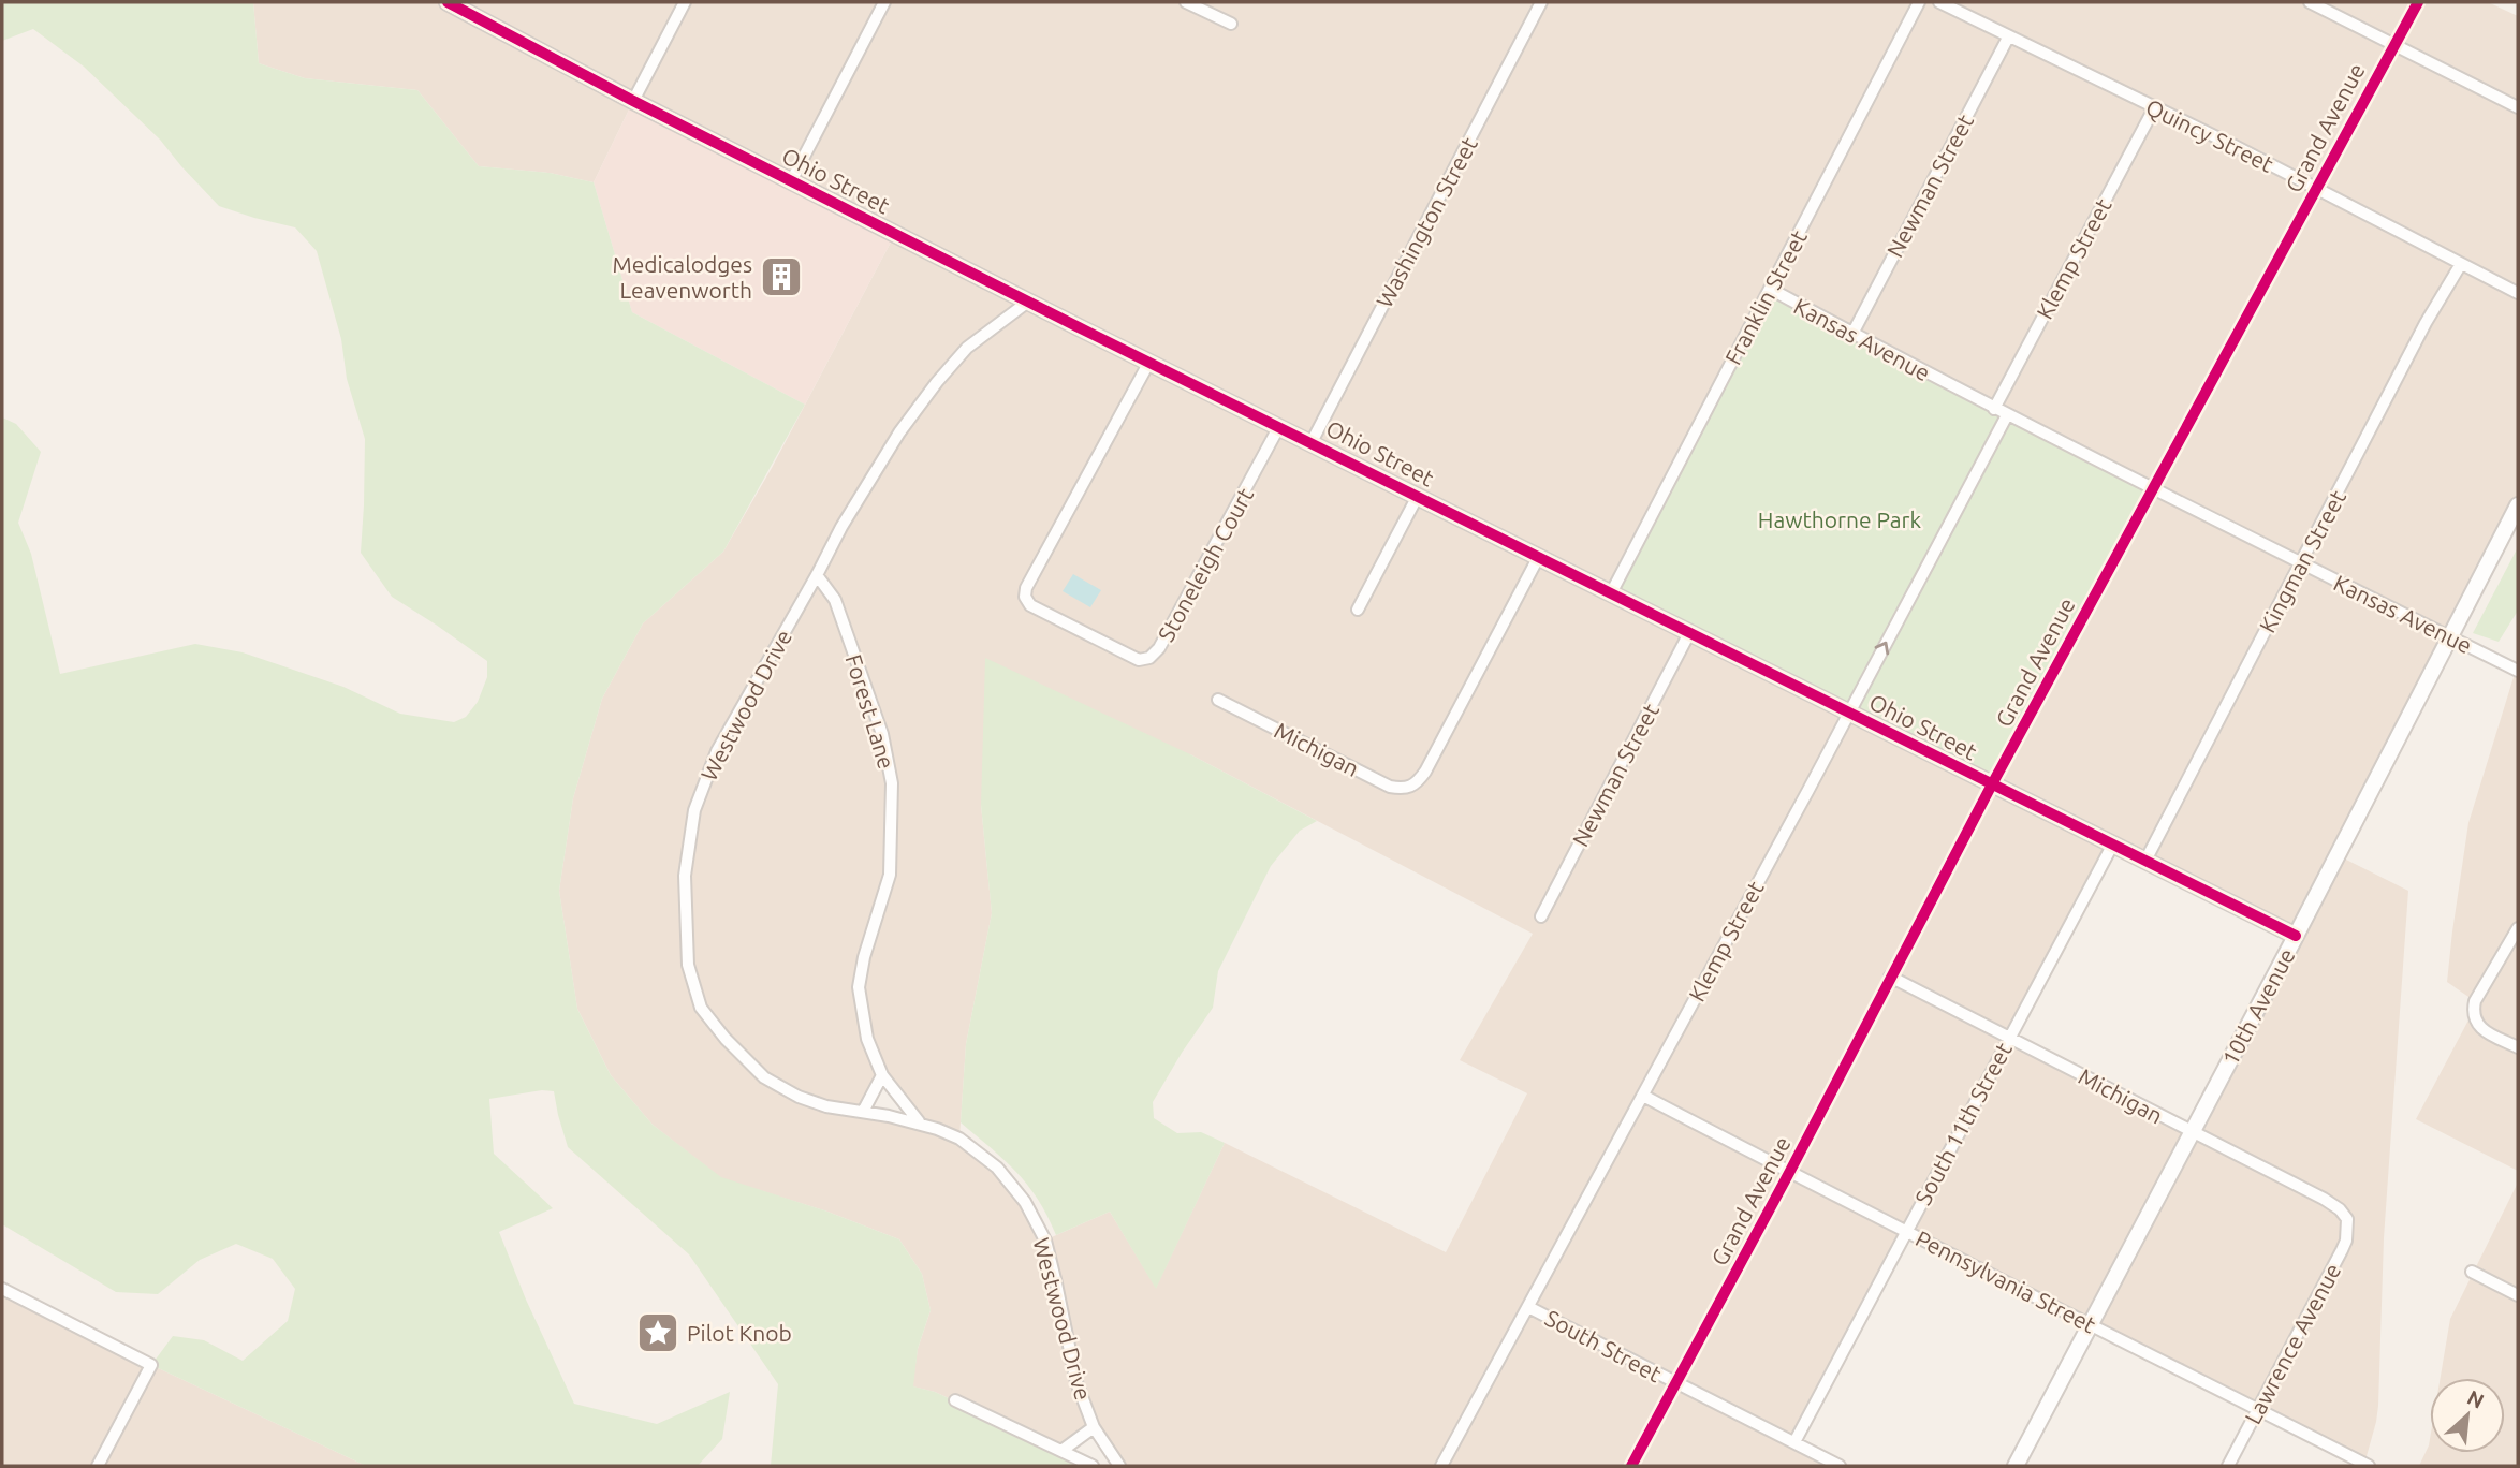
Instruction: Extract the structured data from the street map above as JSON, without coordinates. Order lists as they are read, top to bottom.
{
  "streets": {
    "street": [
      "Grand Avenue",
      "Quincy Street",
      "Ohio Street",
      "Newman Street",
      "Washington Street",
      "Klemp Street",
      "Franklin Street",
      "Kansas Avenue",
      "Kingman Street",
      "Stoneleigh Court",
      "Westwood Drive",
      "Forest Lane",
      "Michigan",
      "10th Avenue",
      "South 11th Street",
      "Pennsylvania Street",
      "Lawrence Avenue",
      "South Street"
    ]
  },
  "crossings": [
    ["Grand Avenue", "Quincy Street"],
    ["Grand Avenue", "Ohio Street"],
    ["Grand Avenue", "Kansas Avenue"],
    ["Grand Avenue", "Michigan"],
    ["Grand Avenue", "Pennsylvania Street"],
    ["Grand Avenue", "South Street"],
    ["Quincy Street", "Newman Street"],
    ["Quincy Street", "Klemp Street"],
    ["Quincy Street", "Kingman Street"],
    ["Ohio Street", "Newman Street"],
    ["Ohio Street", "Washington Street"],
    ["Ohio Street", "Klemp Street"],
    ["Ohio Street", "Franklin Street"],
    ["Ohio Street", "Kingman Street"],
    ["Ohio Street", "Stoneleigh Court"],
    ["Ohio Street", "Westwood Drive"],
    ["Ohio Street", "Michigan"],
    ["Ohio Street", "10th Avenue"],
    ["Ohio Street", "South 11th Street"],
    ["Newman Street", "Kansas Avenue"],
    ["Klemp Street", "Kansas Avenue"],
    ["Klemp Street", "Pennsylvania Street"],
    ["Klemp Street", "South Street"],
    ["Franklin Street", "Kansas Avenue"],
    ["Kansas Avenue", "Kingman Street"],
    ["Kansas Avenue", "10th Avenue"],
    ["Westwood Drive", "Forest Lane"],
    ["Michigan", "10th Avenue"],
    ["Michigan", "South 11th Street"],
    ["Michigan", "Lawrence Avenue"],
    ["10th Avenue", "Pennsylvania Street"],
    ["South 11th Street", "Pennsylvania Street"],
    ["South 11th Street", "South Street"],
    ["Pennsylvania Street", "Lawrence Avenue"]
  ],
  "parks": ["Hawthorne Park"],
  "places": {
    "building": ["Medicalodges Leavenworth"],
    "place": ["Pilot Knob"]
  },
  "north": "top right"
}
